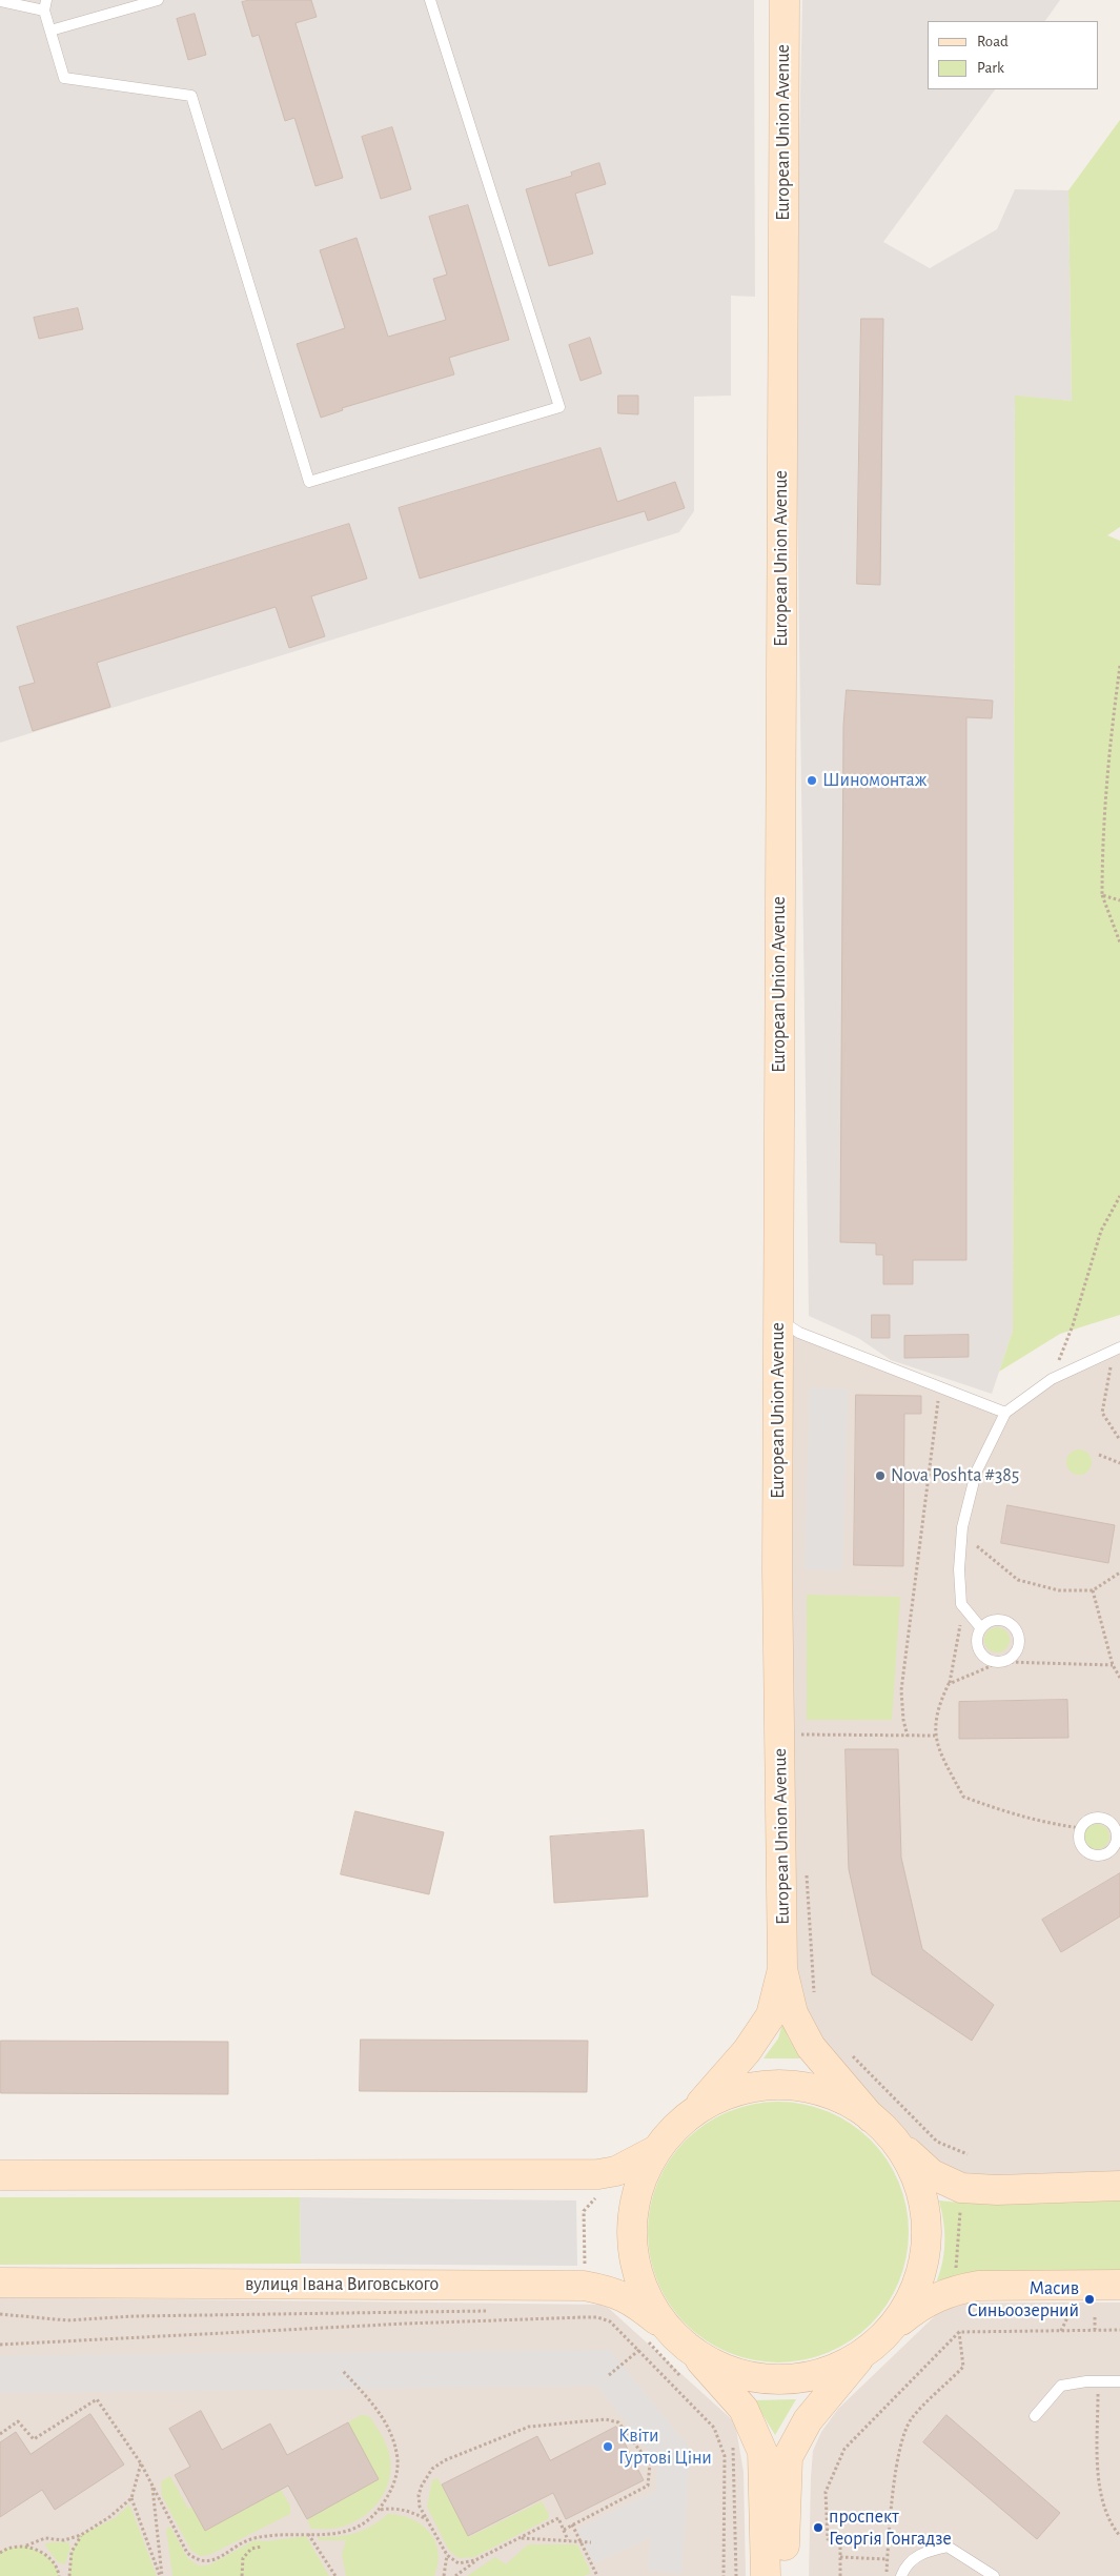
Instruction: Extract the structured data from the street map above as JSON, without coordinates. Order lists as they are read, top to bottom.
{
  "streets": {
    "main road": ["European Union Avenue", "вулиця Івана Виговського"]
  },
  "places": [
    "Шиномонтаж",
    "Nova Poshta #385",
    "Масив Синьоозерний",
    "Квіти Гуртові Ціни",
    "проспект Георгія Гонгадзе"
  ],
  "legend": ["Road", "Park"]
}
